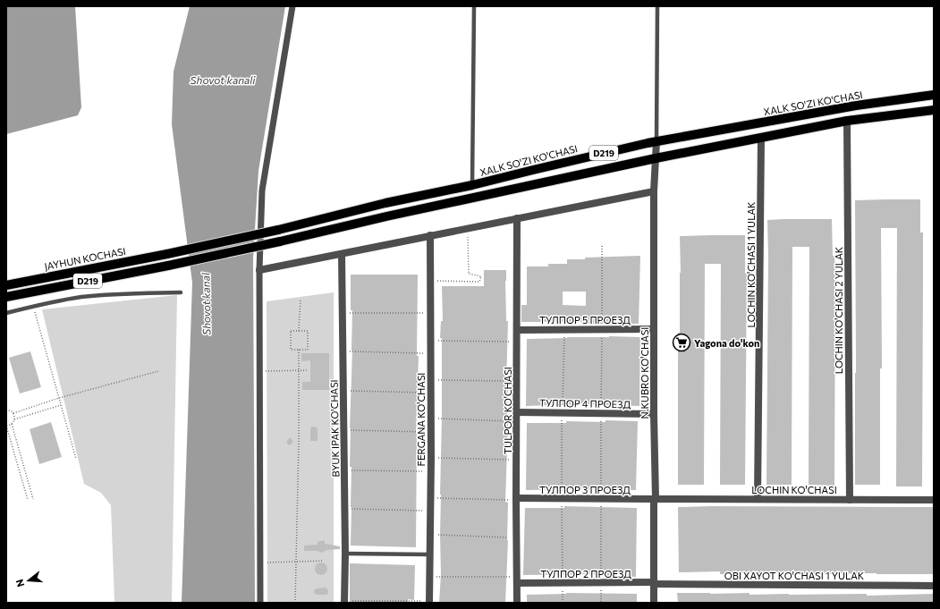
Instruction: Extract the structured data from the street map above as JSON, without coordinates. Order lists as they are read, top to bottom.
{
  "streets": {
    "main road": ["XALK SO'ZI KO'CHASI", "D219", "JAYHUN KOCHASI"],
    "street": [
      "LOCHIN KO'CHASI 1 YULAK",
      "LOCHIN KO'CHASI 2 YULAK",
      "ТУЛПОР 5 ПРОЕЗД",
      "N.KUBRO KO'CHASI",
      "ТУЛПОР 4 ПРОЕЗД",
      "TULPOR KO'CHASI",
      "FERGANA KO'CHASI",
      "BYUK IPAK KO'CHASI",
      "ТУЛПОР 3 ПРОЕЗД",
      "LOCHIN KO'CHASI",
      "ТУЛПОР 2 ПРОЕЗД",
      "OBI XAYOT KO'CHASI 1 YULAK"
    ]
  },
  "crossings": [
    ["XALK SO'ZI KO'CHASI", "JAYHUN KOCHASI"],
    ["XALK SO'ZI KO'CHASI", "N.KUBRO KO'CHASI"],
    ["D219", "LOCHIN KO'CHASI 1 YULAK"],
    ["D219", "LOCHIN KO'CHASI 2 YULAK"],
    ["D219", "N.KUBRO KO'CHASI"],
    ["LOCHIN KO'CHASI 1 YULAK", "LOCHIN KO'CHASI"],
    ["LOCHIN KO'CHASI 2 YULAK", "LOCHIN KO'CHASI"],
    ["ТУЛПОР 5 ПРОЕЗД", "N.KUBRO KO'CHASI"],
    ["ТУЛПОР 5 ПРОЕЗД", "TULPOR KO'CHASI"],
    ["N.KUBRO KO'CHASI", "ТУЛПОР 4 ПРОЕЗД"],
    ["N.KUBRO KO'CHASI", "ТУЛПОР 3 ПРОЕЗД"],
    ["N.KUBRO KO'CHASI", "LOCHIN KO'CHASI"],
    ["N.KUBRO KO'CHASI", "ТУЛПОР 2 ПРОЕЗД"],
    ["N.KUBRO KO'CHASI", "OBI XAYOT KO'CHASI 1 YULAK"],
    ["ТУЛПОР 4 ПРОЕЗД", "TULPOR KO'CHASI"],
    ["TULPOR KO'CHASI", "ТУЛПОР 3 ПРОЕЗД"],
    ["TULPOR KO'CHASI", "ТУЛПОР 2 ПРОЕЗД"],
    ["ТУЛПОР 3 ПРОЕЗД", "LOCHIN KO'CHASI"],
    ["ТУЛПОР 2 ПРОЕЗД", "OBI XAYOT KO'CHASI 1 YULAK"]
  ],
  "water": ["Shovot kanali", "Shovot kanal"],
  "places": {
    "supermarket": ["Yagona do'kon"]
  },
  "north": "left"
}
